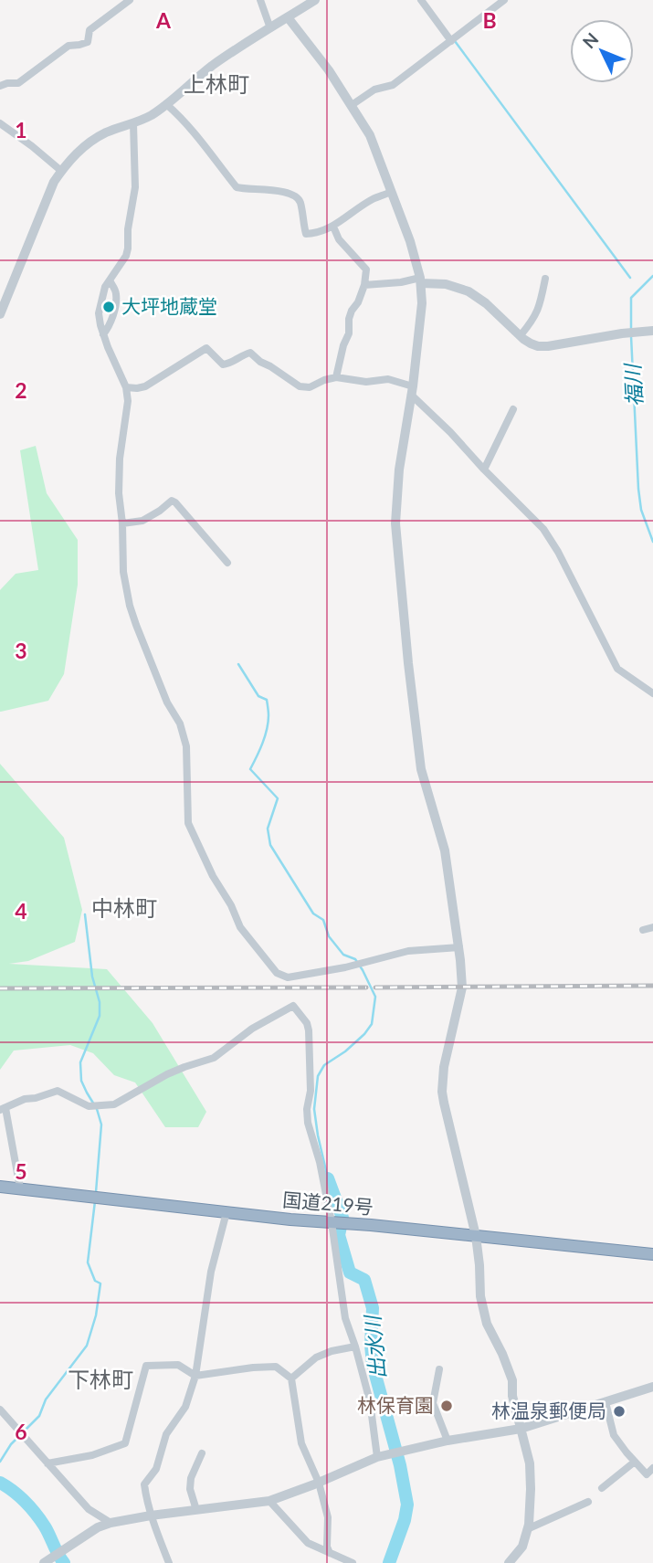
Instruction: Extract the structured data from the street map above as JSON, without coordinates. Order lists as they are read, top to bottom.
{
  "streets": {
    "highway": ["国道219号"]
  },
  "districts": ["上林町", "中林町", "下林町"],
  "water": ["福川", "出水川"],
  "places": ["大坪地蔵堂", "林保育園", "林温泉郵便局"],
  "north": "top left",
  "grid": {
    "columns": ["A", "B"],
    "rows": [
      "1",
      "2",
      "3",
      "4",
      "5",
      "6"
    ]
  }
}
